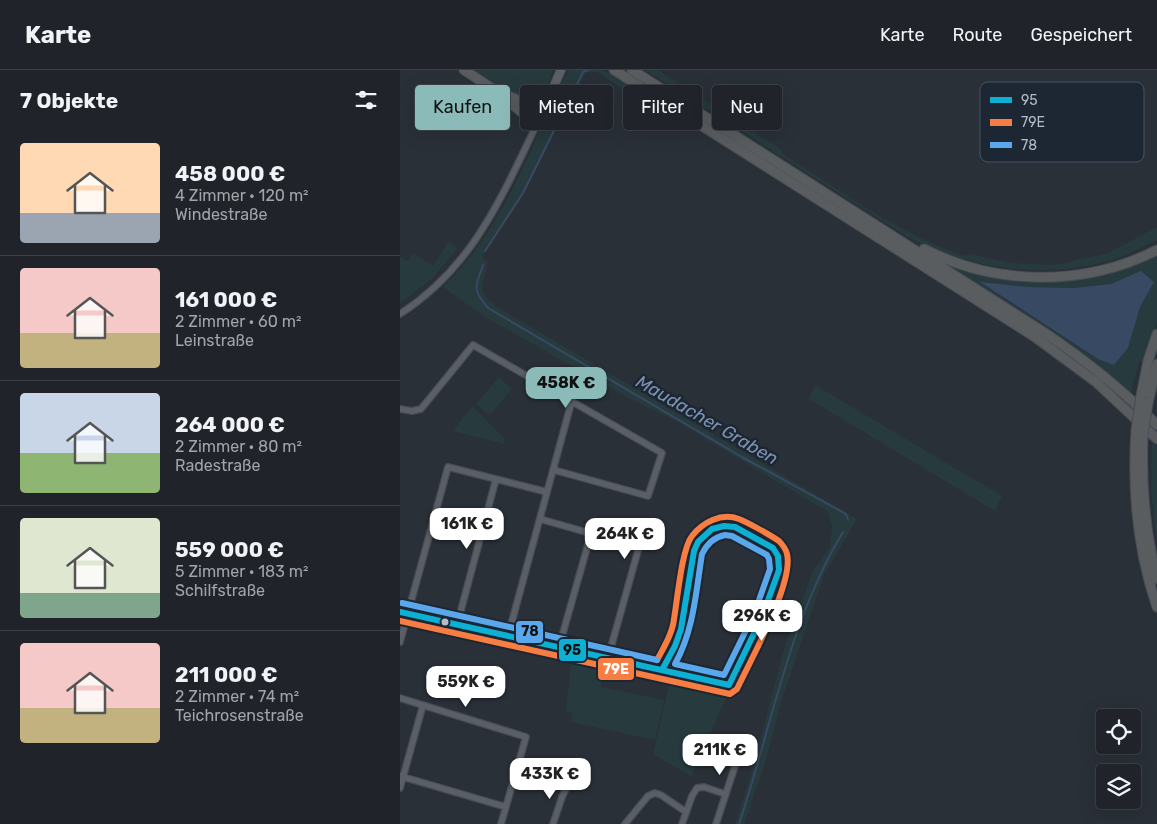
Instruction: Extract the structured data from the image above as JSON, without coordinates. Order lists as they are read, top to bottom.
{
  "water": ["Maudacher Graben"],
  "lines": ["transit line 79E", "transit line 95", "transit line 78"],
  "legend": ["95", "79E", "78"],
  "page": {
    "header": "Karte",
    "nav": ["Karte", "Route", "Gespeichert"],
    "heading": "7 Objekte",
    "chip": [
      "Kaufen",
      "Mieten",
      "Filter",
      "Neu"
    ],
    "list": [
      {
        "name": "458 000 €",
        "note": "4 Zimmer · 120 m² · Windestraße"
      },
      {
        "name": "161 000 €",
        "note": "2 Zimmer · 60 m² · Leinstraße"
      },
      {
        "name": "264 000 €",
        "note": "2 Zimmer · 80 m² · Radestraße"
      },
      {
        "name": "559 000 €",
        "note": "5 Zimmer · 183 m² · Schilfstraße"
      },
      {
        "name": "211 000 €",
        "note": "2 Zimmer · 74 m² · Teichrosenstraße"
      }
    ],
    "price": [
      "458K €",
      "161K €",
      "264K €",
      "296K €",
      "559K €",
      "211K €",
      "433K €"
    ]
  }
}
